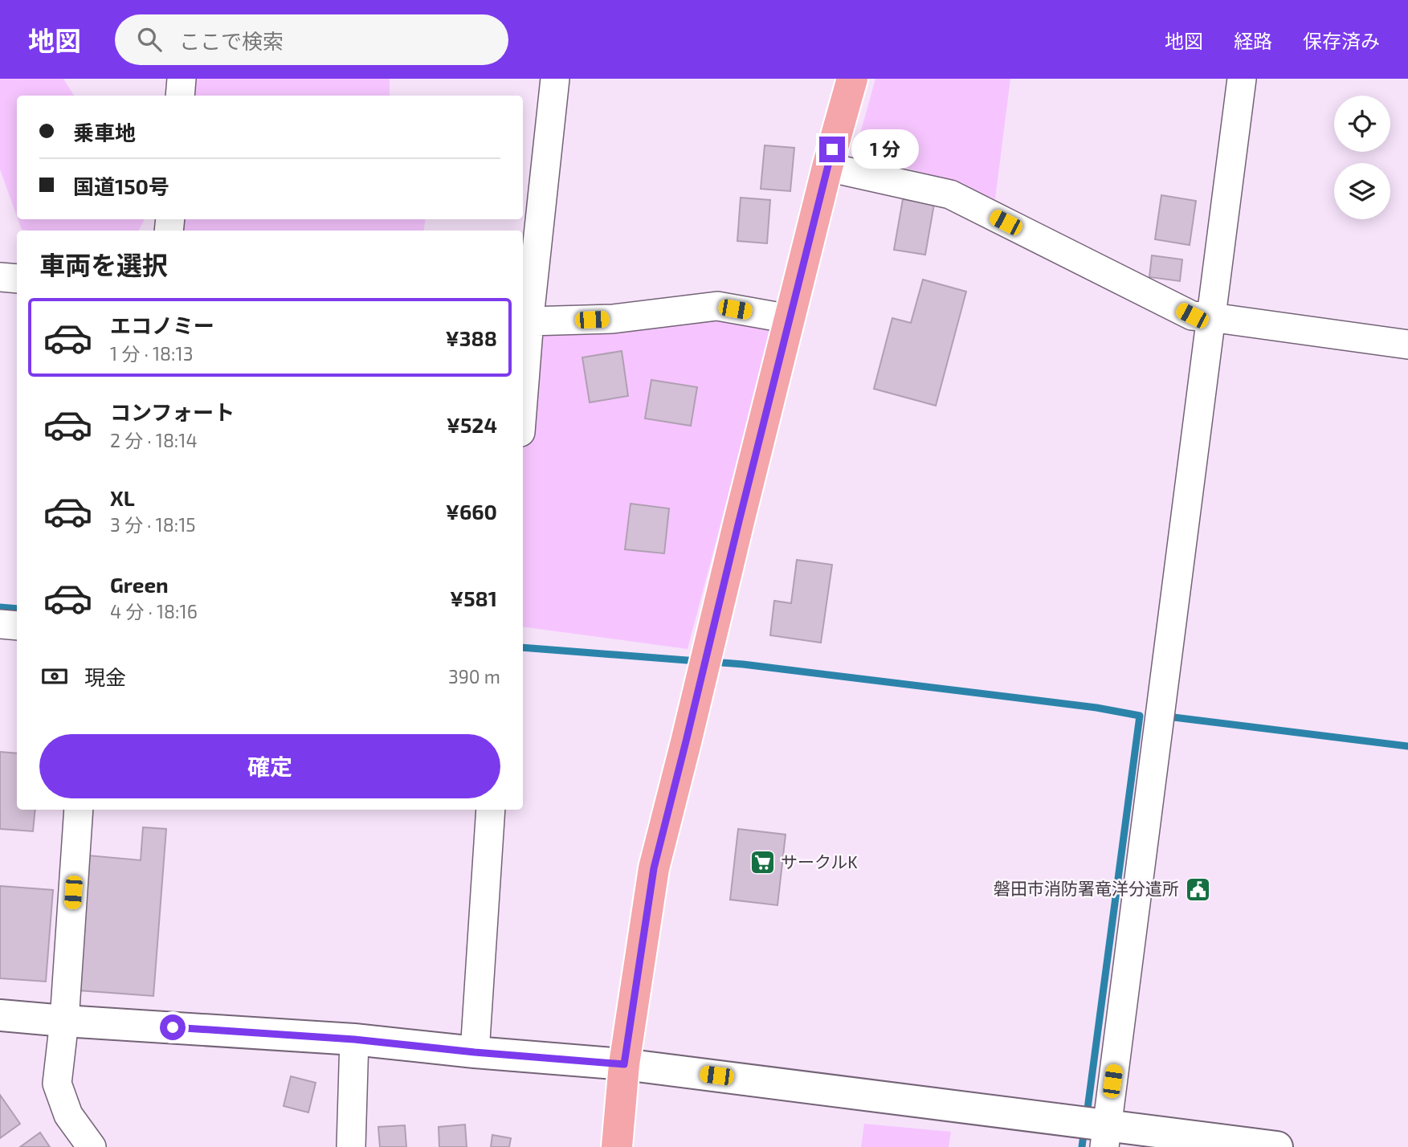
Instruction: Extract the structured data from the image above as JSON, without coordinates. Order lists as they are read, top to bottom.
{
  "places": {
    "supermarket": ["サークルK"],
    "public building": ["磐田市消防署竜洋分遣所"]
  },
  "page": {
    "header": "地図",
    "search": "ここで検索",
    "nav": ["地図", "経路", "保存済み"],
    "banner": ["乗車地", "国道150号"],
    "bubble": "1 分",
    "heading": "車両を選択",
    "list": [
      {
        "name": "エコノミー",
        "note": "1 分 · 18:13",
        "value": "¥388"
      },
      {
        "name": "コンフォート",
        "note": "2 分 · 18:14",
        "value": "¥524"
      },
      {
        "name": "XL",
        "note": "3 分 · 18:15",
        "value": "¥660"
      },
      {
        "name": "Green",
        "note": "4 分 · 18:16",
        "value": "¥581"
      }
    ],
    "pay": ["現金", "390 m"],
    "buttons": "確定"
  }
}
